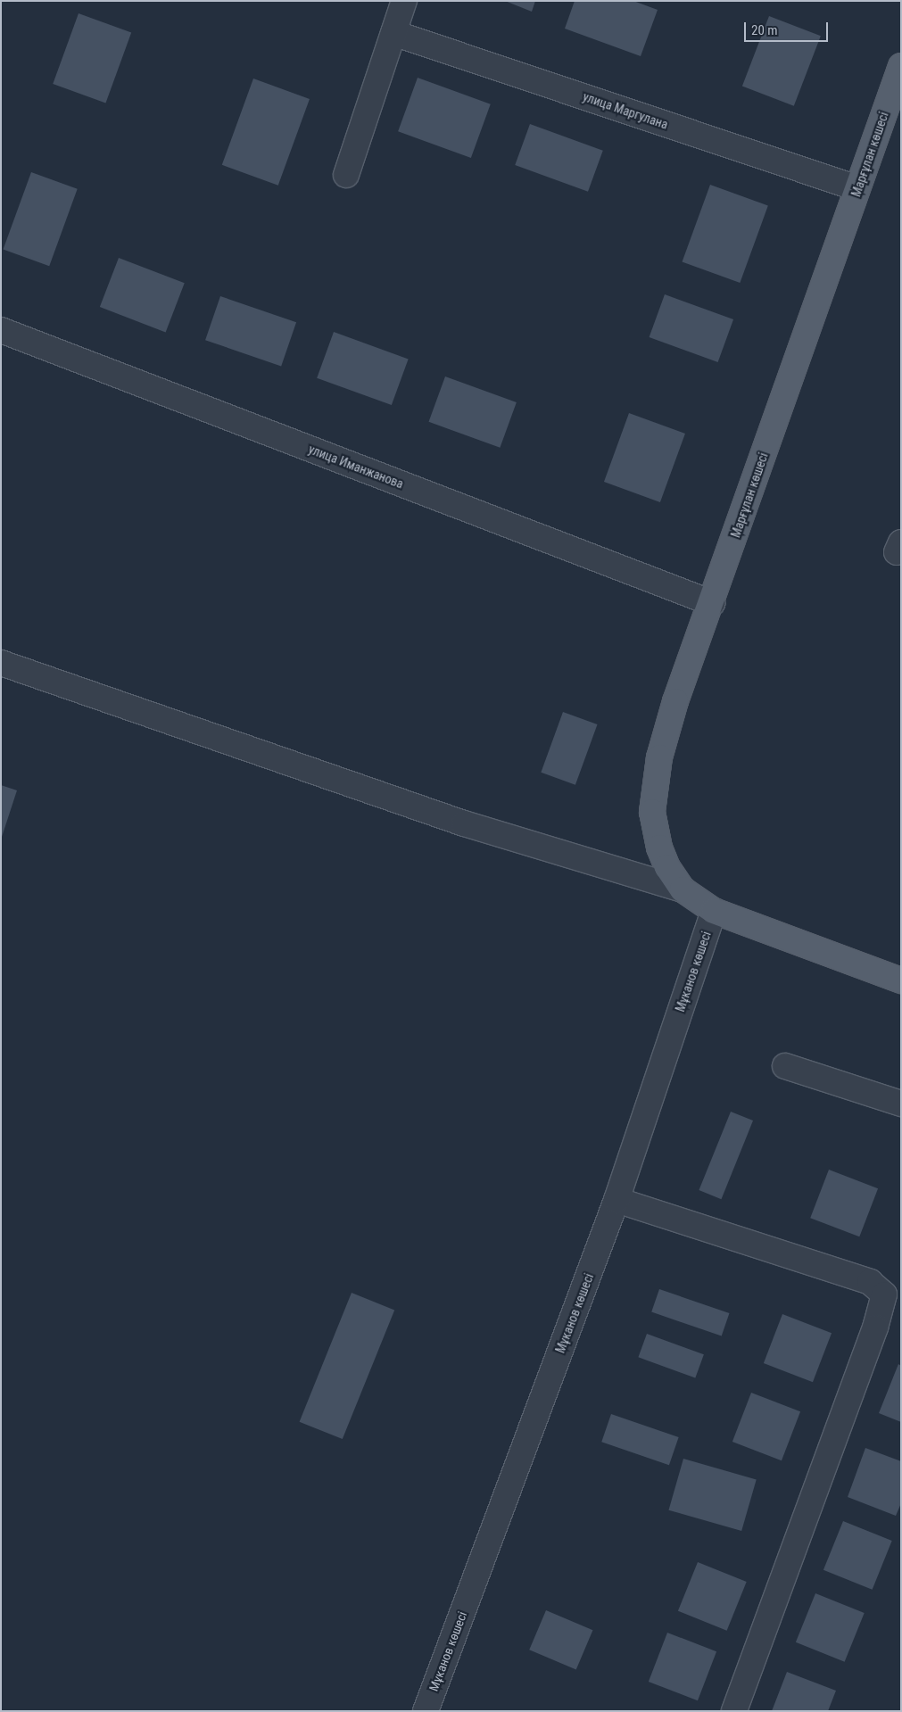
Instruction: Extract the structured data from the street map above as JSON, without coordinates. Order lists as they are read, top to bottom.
{
  "streets": {
    "main road": ["Марғұлан көшесі"],
    "street": ["улица Маргулана", "улица Иманжанова", "Мұканов көшесі"]
  },
  "crossings": [
    ["улица Маргулана", "Марғұлан көшесі"],
    ["Марғұлан көшесі", "улица Иманжанова"],
    ["Марғұлан көшесі", "Мұканов көшесі"]
  ],
  "scale_bar": "20 m"
}
